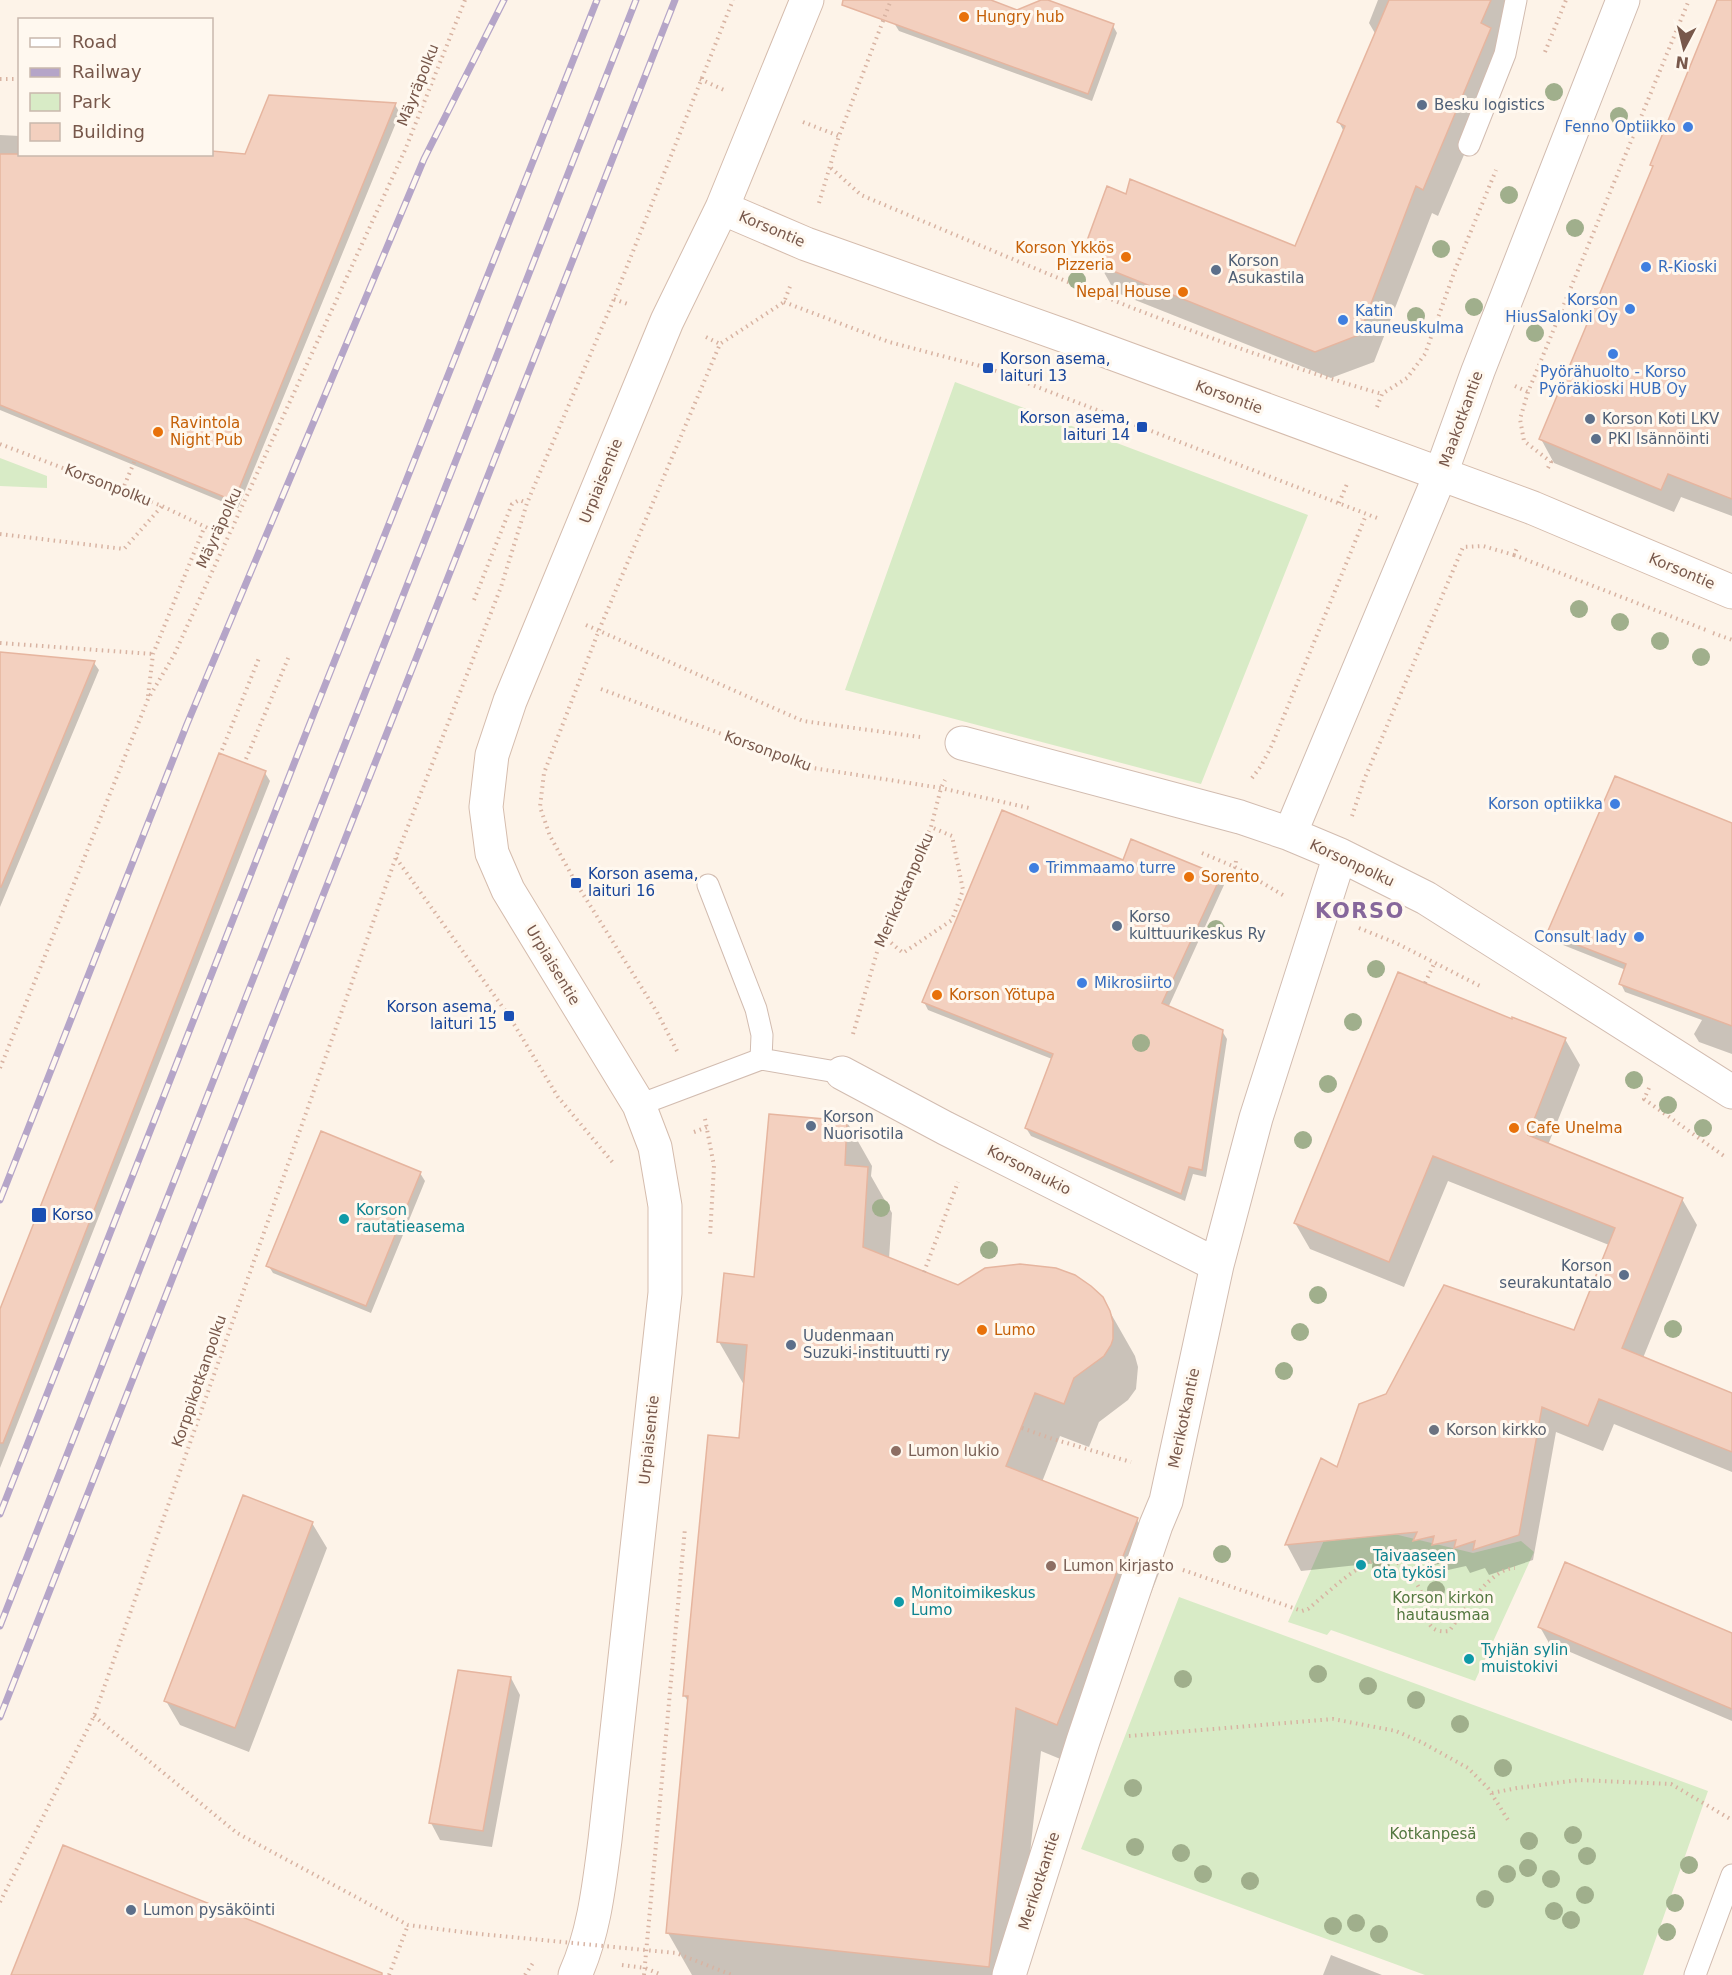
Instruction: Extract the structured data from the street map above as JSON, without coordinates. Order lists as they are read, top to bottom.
{
  "streets": {
    "street": [
      "Korsontie",
      "Maakotkantie",
      "Urpiaisentie",
      "Korsonpolku",
      "Korsonaukio",
      "Merikotkantie"
    ],
    "path": ["Mäyräpolku", "Merikotkanpolku", "Korppikotkanpolku"]
  },
  "crossings": [
    ["Korsontie", "Maakotkantie"],
    ["Korsontie", "Urpiaisentie"],
    ["Maakotkantie", "Korsonpolku"],
    ["Korsonpolku", "Merikotkanpolku"],
    ["Korsonpolku", "Merikotkantie"],
    ["Korsonaukio", "Merikotkantie"]
  ],
  "districts": ["KORSO"],
  "parks": ["Korson kirkon hautausmaa", "Kotkanpesä"],
  "places": {
    "other": [
      "Hungry hub",
      "Besku logistics",
      "Fenno Optiikko",
      "Korson Ykkös Pizzeria",
      "R-Kioski",
      "Korson Asukastila",
      "Nepal House",
      "Korson HiusSalonki Oy",
      "Katin kauneuskulma",
      "Pyörähuolto - Korso Pyöräkioski HUB Oy",
      "Korson Koti LKV",
      "Ravintola Night Pub",
      "PKI Isännöinti",
      "Korson optiikka",
      "Trimmaamo turre",
      "Sorento",
      "Korso kulttuurikeskus Ry",
      "Consult lady",
      "Mikrosiirto",
      "Korson Yötupa",
      "Korson Nuorisotila",
      "Cafe Unelma",
      "Korson rautatieasema",
      "Korson seurakuntatalo",
      "Lumo",
      "Uudenmaan Suzuki-instituutti ry",
      "Korson kirkko",
      "Lumon lukio",
      "Taivaaseen ota tykösi",
      "Lumon kirjasto",
      "Monitoimikeskus Lumo",
      "Tyhjän sylin muistokivi",
      "Lumon pysäköinti"
    ],
    "transit": [
      "Korson asema, laituri 13",
      "Korson asema, laituri 14",
      "Korson asema, laituri 16",
      "Korson asema, laituri 15",
      "Korso"
    ]
  },
  "legend": [
    "Road",
    "Railway",
    "Park",
    "Building"
  ],
  "north": "bottom"
}
